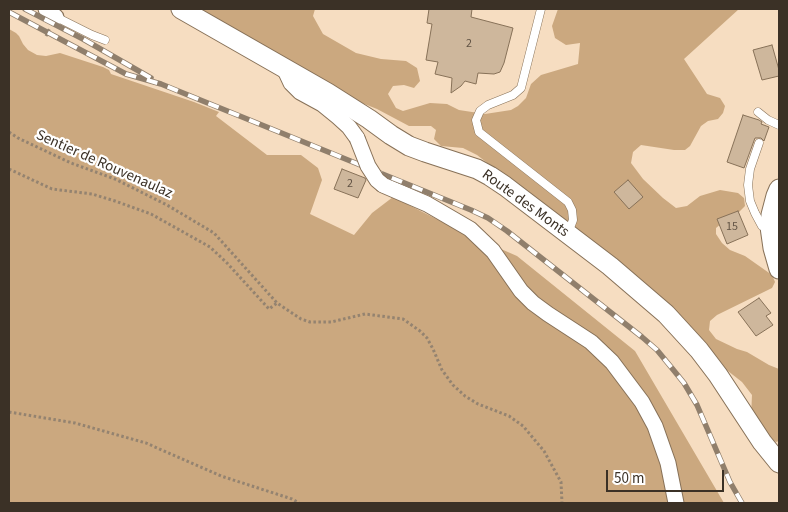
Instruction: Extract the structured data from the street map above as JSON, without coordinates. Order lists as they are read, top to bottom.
{
  "streets": {
    "street": ["Route des Monts"],
    "path": ["Sentier de Rouvenaulaz"]
  },
  "house_numbers": ["2", "2", "15"],
  "scale_bar": "50 m"
}
